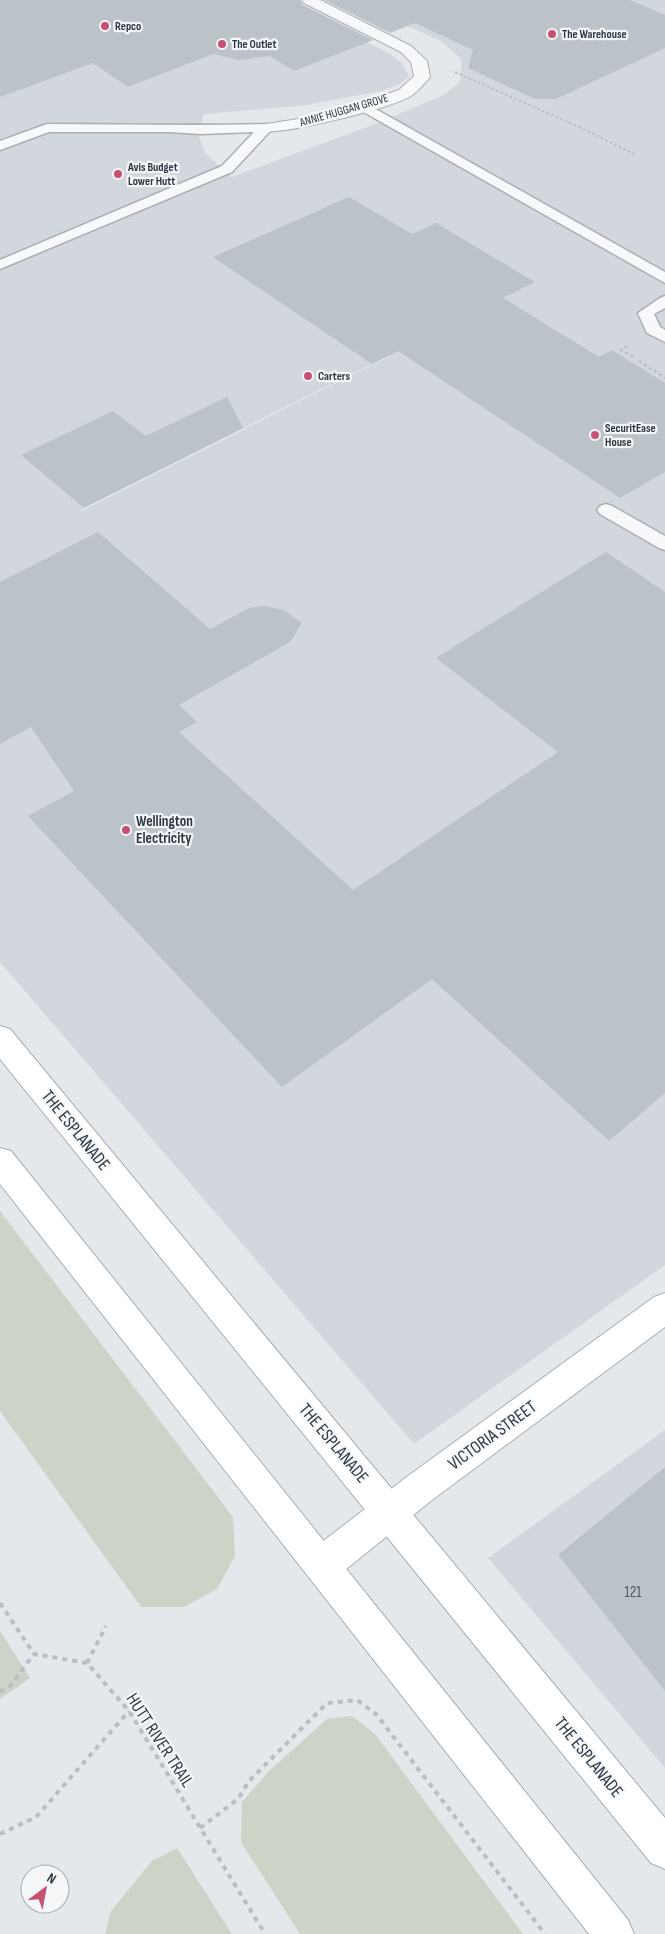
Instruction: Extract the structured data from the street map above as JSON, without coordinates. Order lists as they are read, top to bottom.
{
  "streets": {
    "main road": ["THE ESPLANADE", "VICTORIA STREET"],
    "street": ["ANNIE HUGGAN GROVE"],
    "path": ["HUTT RIVER TRAIL"]
  },
  "crossings": [
    ["THE ESPLANADE", "VICTORIA STREET"]
  ],
  "places": [
    "Repco",
    "The Warehouse",
    "The Outlet",
    "Avis Budget Lower Hutt",
    "Carters",
    "SecuritEase House",
    "Wellington Electricity"
  ],
  "house_numbers": ["121"],
  "north": "top right"
}
